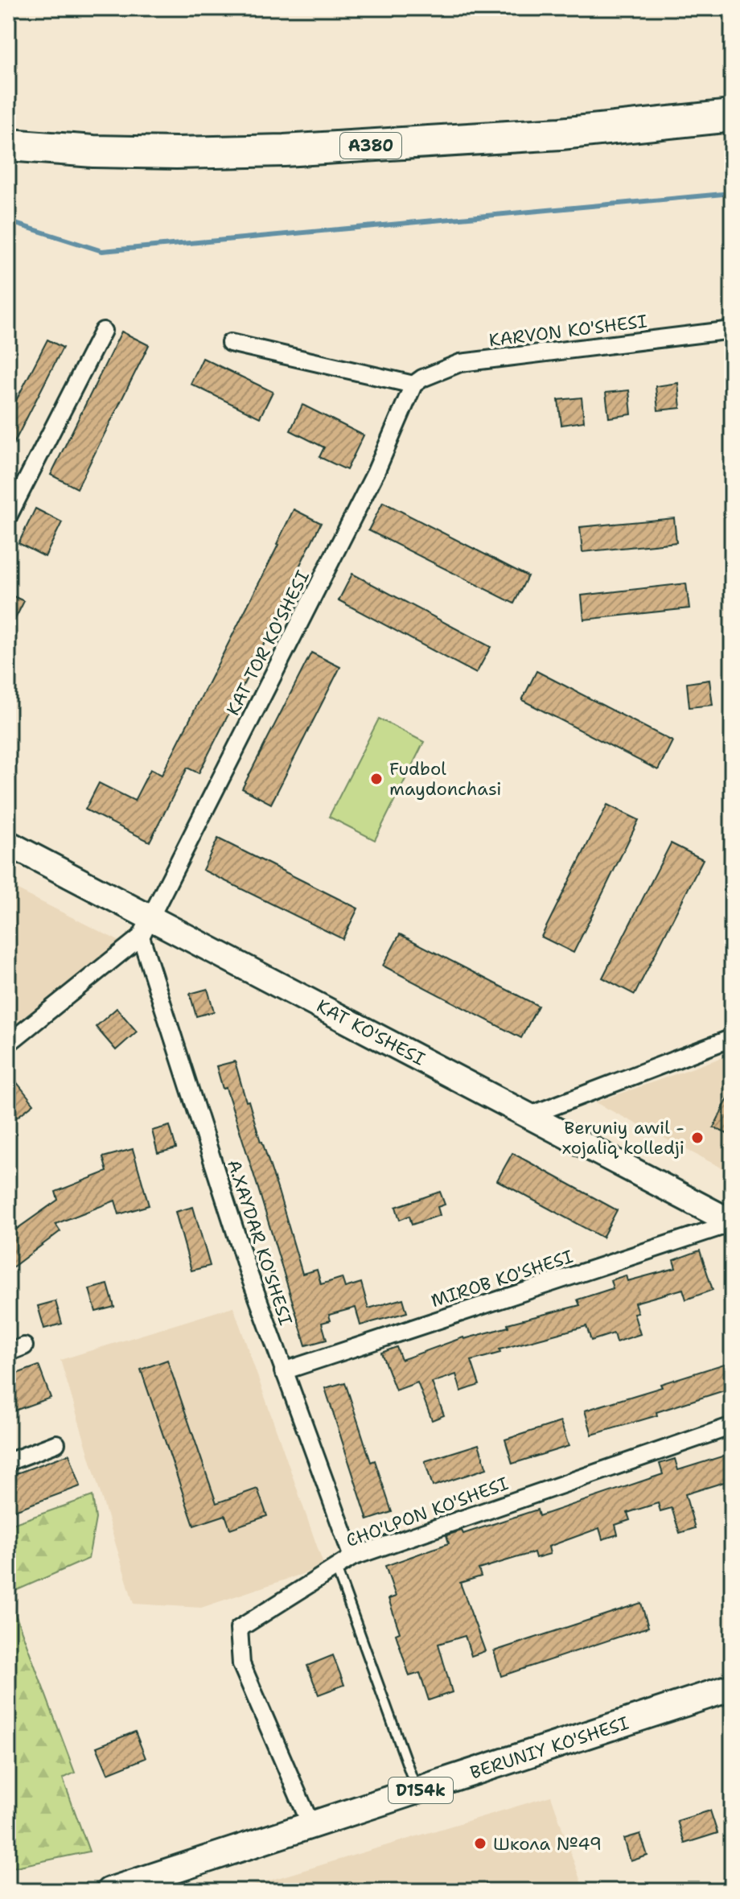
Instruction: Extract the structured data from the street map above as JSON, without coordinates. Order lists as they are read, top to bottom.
{
  "streets": {
    "highway": ["A380"],
    "main road": ["BERUNIY KO'SHESI", "D154k"],
    "street": [
      "KARVON KO'SHESI",
      "KAT TOR KO'SHESI",
      "KAT KO'SHESI",
      "A.XAYDAR KO'SHESI",
      "MIROB KO'SHESI",
      "CHO'LPON KO'SHESI"
    ]
  },
  "crossings": [
    ["KARVON KO'SHESI", "KAT TOR KO'SHESI"],
    ["KAT TOR KO'SHESI", "KAT KO'SHESI"],
    ["KAT TOR KO'SHESI", "A.XAYDAR KO'SHESI"],
    ["KAT KO'SHESI", "A.XAYDAR KO'SHESI"],
    ["KAT KO'SHESI", "MIROB KO'SHESI"],
    ["A.XAYDAR KO'SHESI", "MIROB KO'SHESI"],
    ["A.XAYDAR KO'SHESI", "CHO'LPON KO'SHESI"],
    ["CHO'LPON KO'SHESI", "BERUNIY KO'SHESI"]
  ],
  "places": ["Fudbol maydonchasi", "Beruniy awil - xojaliq kolledji", "Школа №49"]
}
